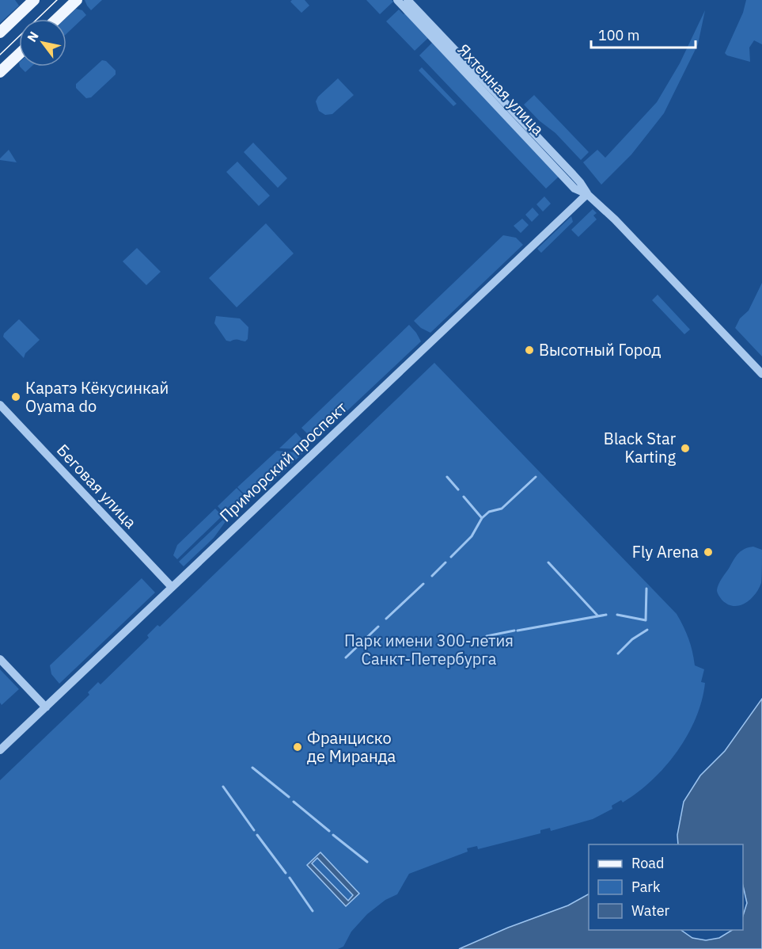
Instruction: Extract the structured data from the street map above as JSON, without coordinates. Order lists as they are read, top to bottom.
{
  "streets": {
    "street": ["Яхтенная улица", "Приморский проспект", "Беговая улица"]
  },
  "crossings": [
    ["Яхтенная улица", "Приморский проспект"],
    ["Приморский проспект", "Беговая улица"]
  ],
  "parks": ["Парк имени 300-летия Санкт-Петербурга"],
  "places": [
    "Высотный Город",
    "Каратэ Кёкусинкай Oyama do",
    "Black Star Karting",
    "Fly Arena",
    "Франциско де Миранда"
  ],
  "legend": ["Road", "Park", "Water"],
  "scale_bar": "100 m",
  "north": "top left"
}
